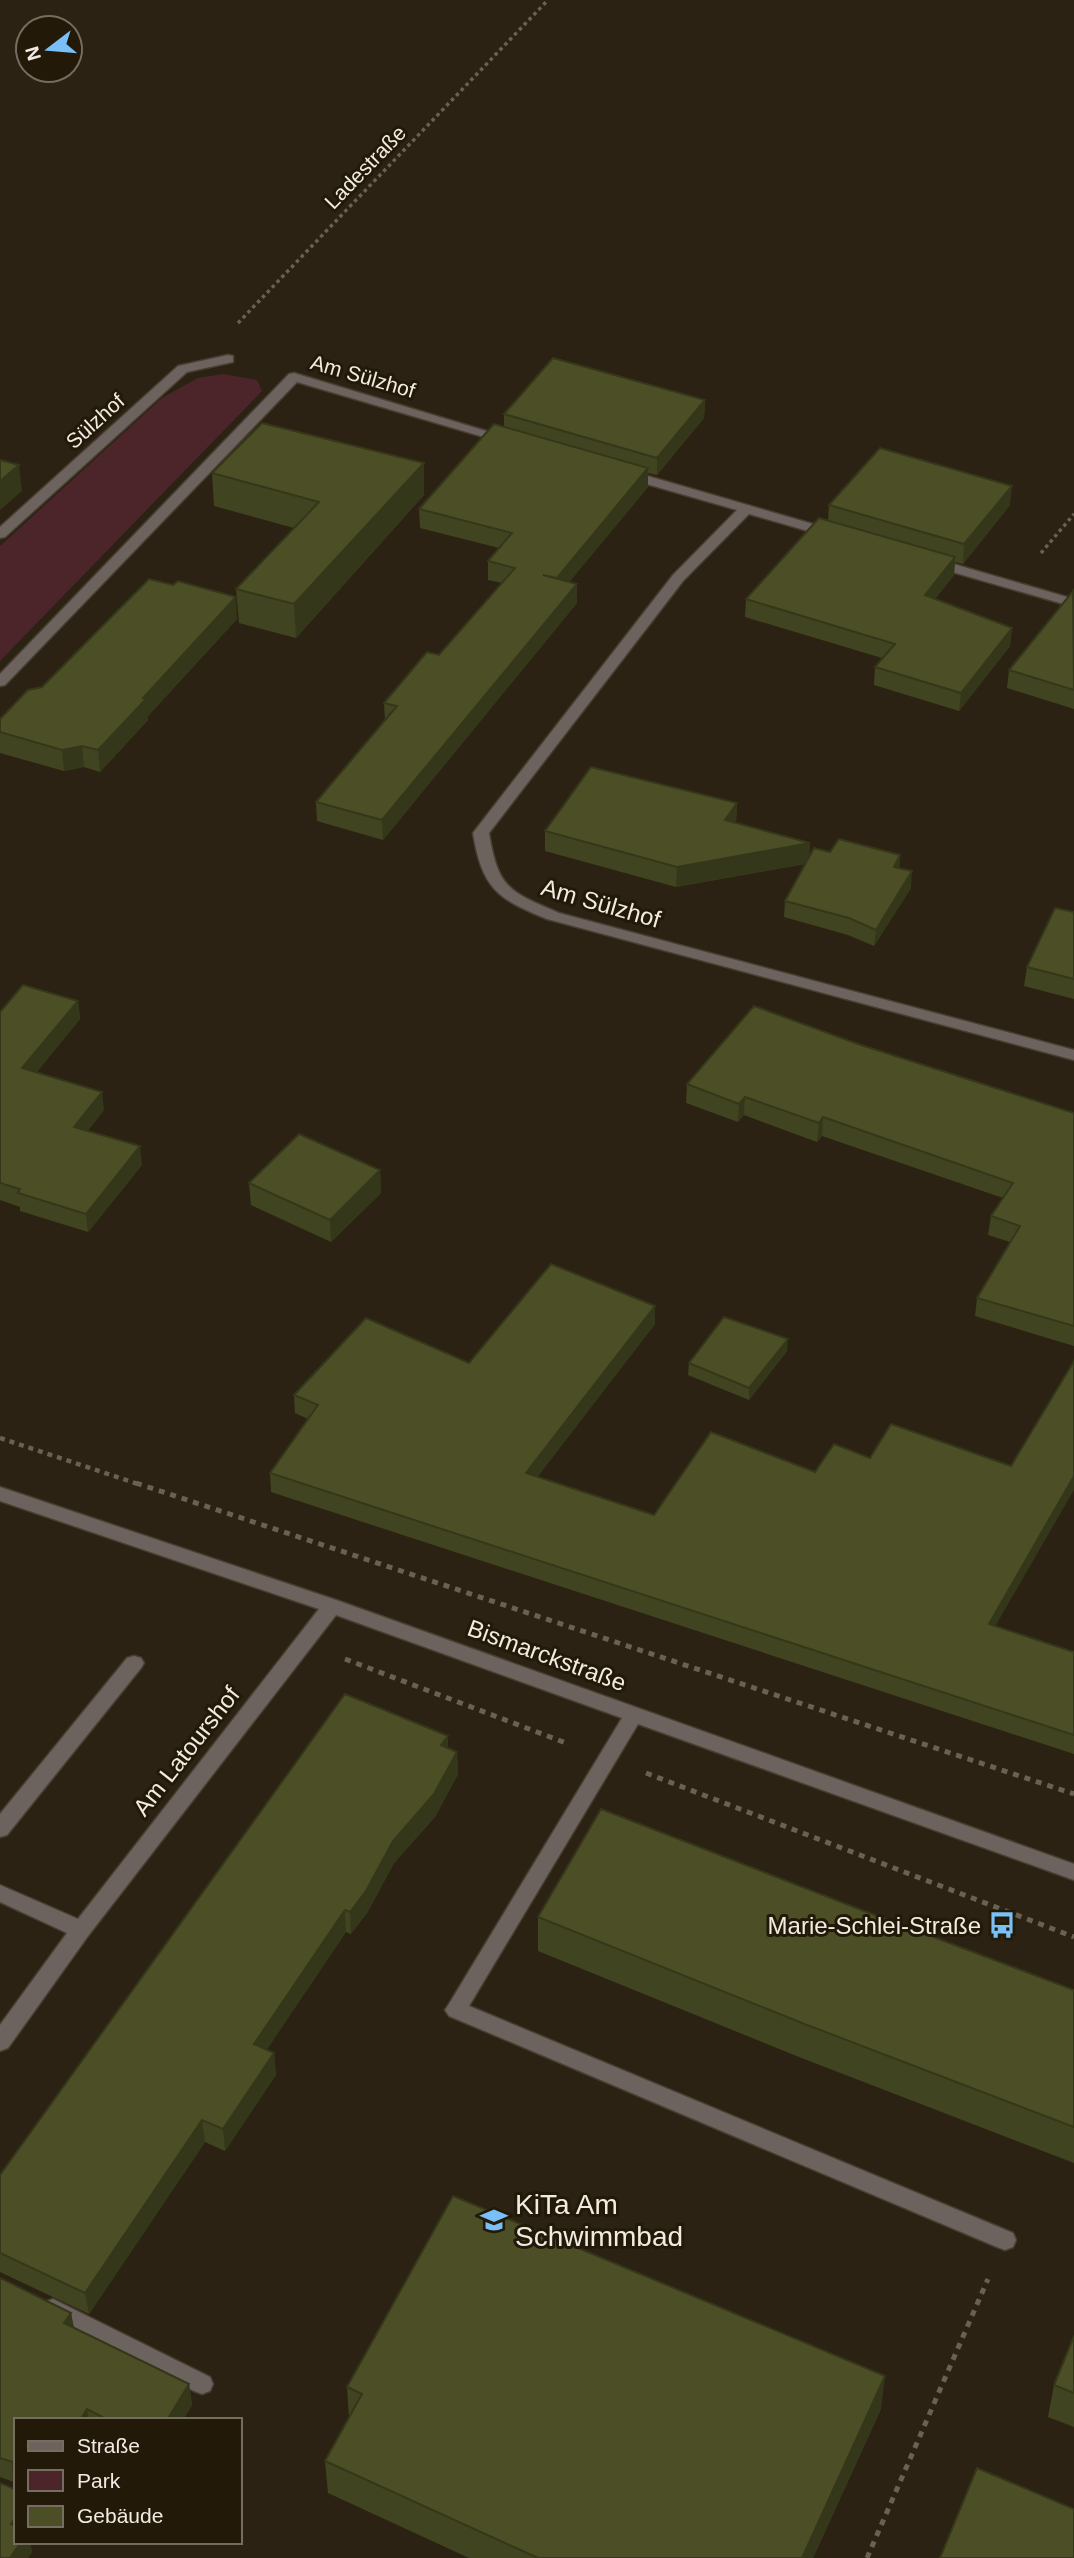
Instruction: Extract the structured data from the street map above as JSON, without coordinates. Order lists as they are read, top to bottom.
{
  "streets": {
    "street": [
      "Am Sülzhof",
      "Sülzhof",
      "Bismarckstraße",
      "Am Latourshof"
    ],
    "path": ["Ladestraße"]
  },
  "crossings": [
    ["Ladestraße", "Sülzhof"],
    ["Bismarckstraße", "Am Latourshof"]
  ],
  "places": {
    "bus stop": ["Marie-Schlei-Straße"],
    "school or university": ["KiTa Am Schwimmbad"]
  },
  "legend": ["Straße", "Park", "Gebäude"],
  "north": "left"
}
